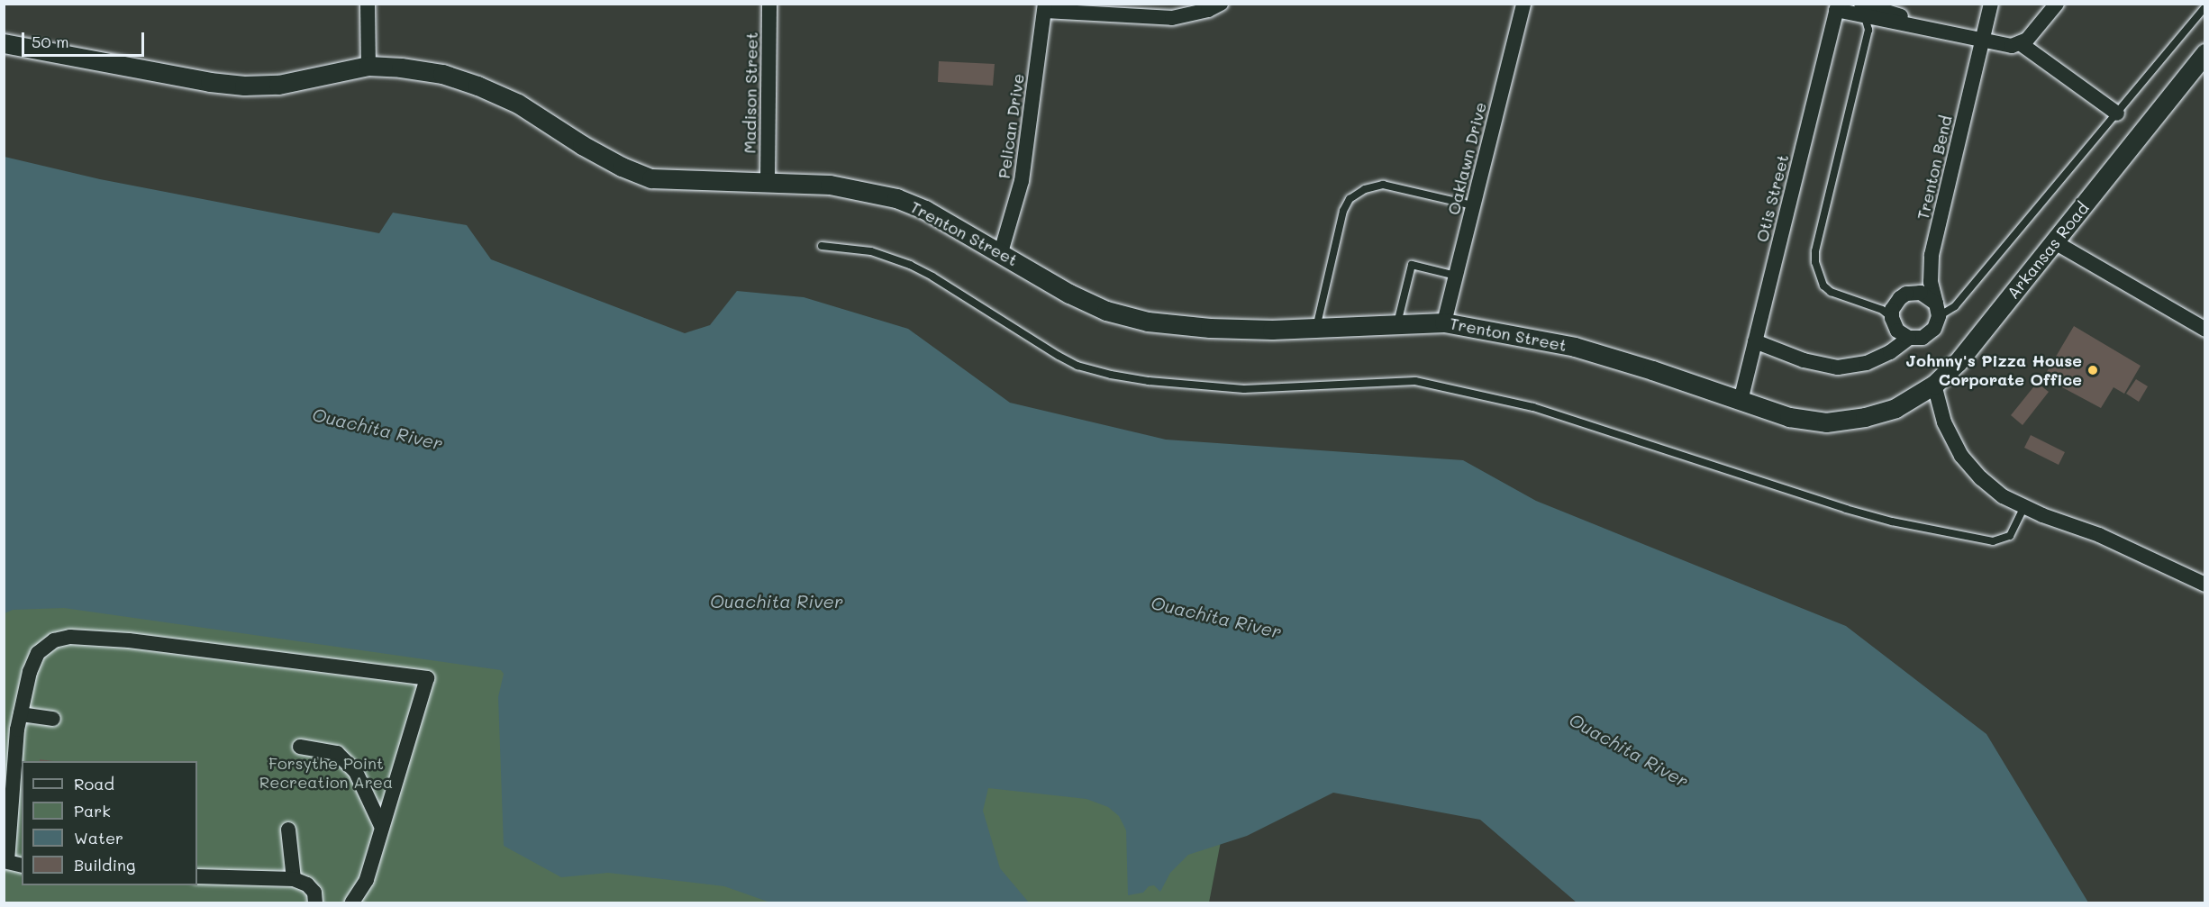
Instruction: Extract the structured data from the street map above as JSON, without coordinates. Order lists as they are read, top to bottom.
{
  "streets": {
    "street": [
      "Madison Street",
      "Pelican Drive",
      "Oaklawn Drive",
      "Trenton Bend",
      "Otis Street",
      "Trenton Street",
      "Arkansas Road"
    ]
  },
  "crossings": [
    ["Madison Street", "Trenton Street"],
    ["Pelican Drive", "Trenton Street"],
    ["Oaklawn Drive", "Trenton Street"],
    ["Otis Street", "Trenton Street"],
    ["Trenton Street", "Arkansas Road"]
  ],
  "water": ["Ouachita River"],
  "parks": ["Forsythe Point Recreation Area"],
  "places": ["Johnny's Pizza House Corporate Office"],
  "legend": [
    "Road",
    "Park",
    "Water",
    "Building"
  ],
  "scale_bar": "50 m"
}
